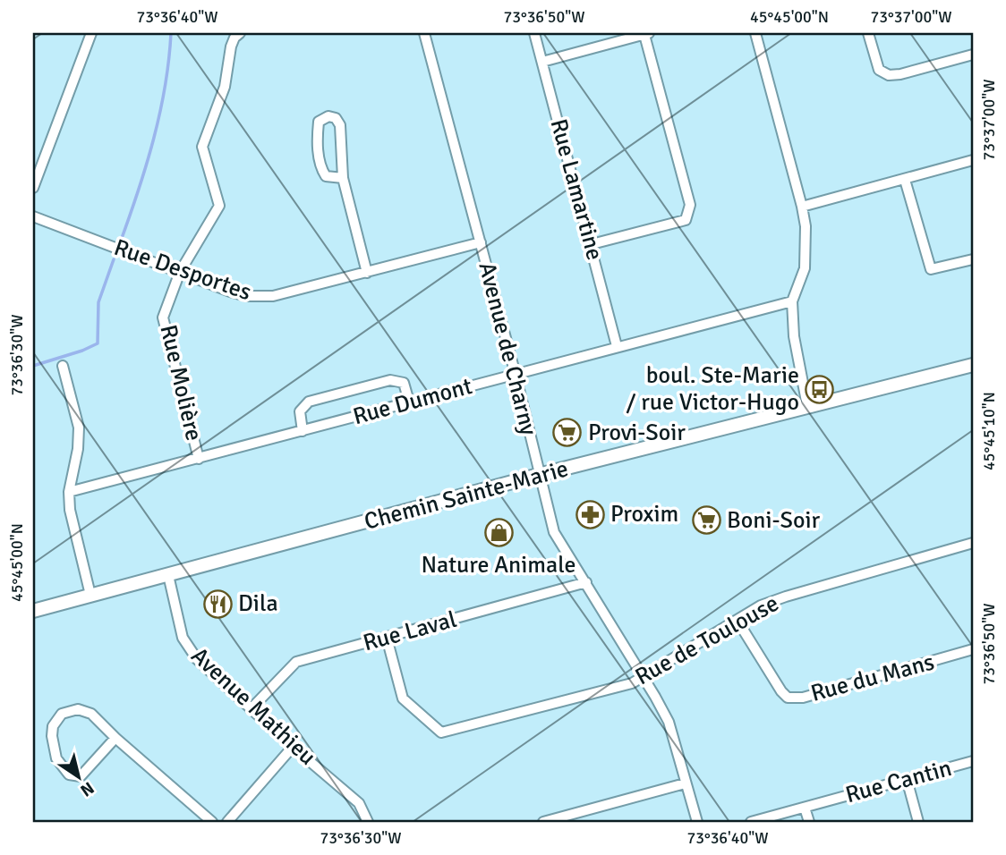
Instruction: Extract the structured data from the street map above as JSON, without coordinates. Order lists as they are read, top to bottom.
{
  "streets": {
    "street": [
      "Rue Lamartine",
      "Rue Desportes",
      "Avenue de Charny",
      "Rue Molière",
      "Rue Dumont",
      "Chemin Sainte-Marie",
      "Rue Laval",
      "Rue de Toulouse",
      "Rue du Mans",
      "Avenue Mathieu",
      "Rue Cantin"
    ]
  },
  "crossings": [
    ["Rue Lamartine", "Rue Dumont"],
    ["Rue Desportes", "Avenue de Charny"],
    ["Rue Desportes", "Rue Molière"],
    ["Avenue de Charny", "Rue Dumont"],
    ["Avenue de Charny", "Chemin Sainte-Marie"],
    ["Avenue de Charny", "Rue Laval"],
    ["Avenue de Charny", "Rue de Toulouse"],
    ["Rue Molière", "Rue Dumont"],
    ["Chemin Sainte-Marie", "Avenue Mathieu"],
    ["Rue Laval", "Rue de Toulouse"],
    ["Rue Laval", "Avenue Mathieu"],
    ["Rue de Toulouse", "Rue du Mans"]
  ],
  "places": {
    "bus stop": ["boul. Ste-Marie / rue Victor-Hugo"],
    "supermarket": ["Provi-Soir", "Boni-Soir"],
    "pharmacy": ["Proxim"],
    "shop": ["Nature Animale"],
    "restaurant": ["Dila"]
  },
  "north": "bottom right",
  "coordinates": [
    "73°36'40\"W",
    "73°36'50\"W",
    "45°45'00\"N",
    "73°37'00\"W",
    "73°36'30\"W",
    "45°45'10\"N"
  ]
}
